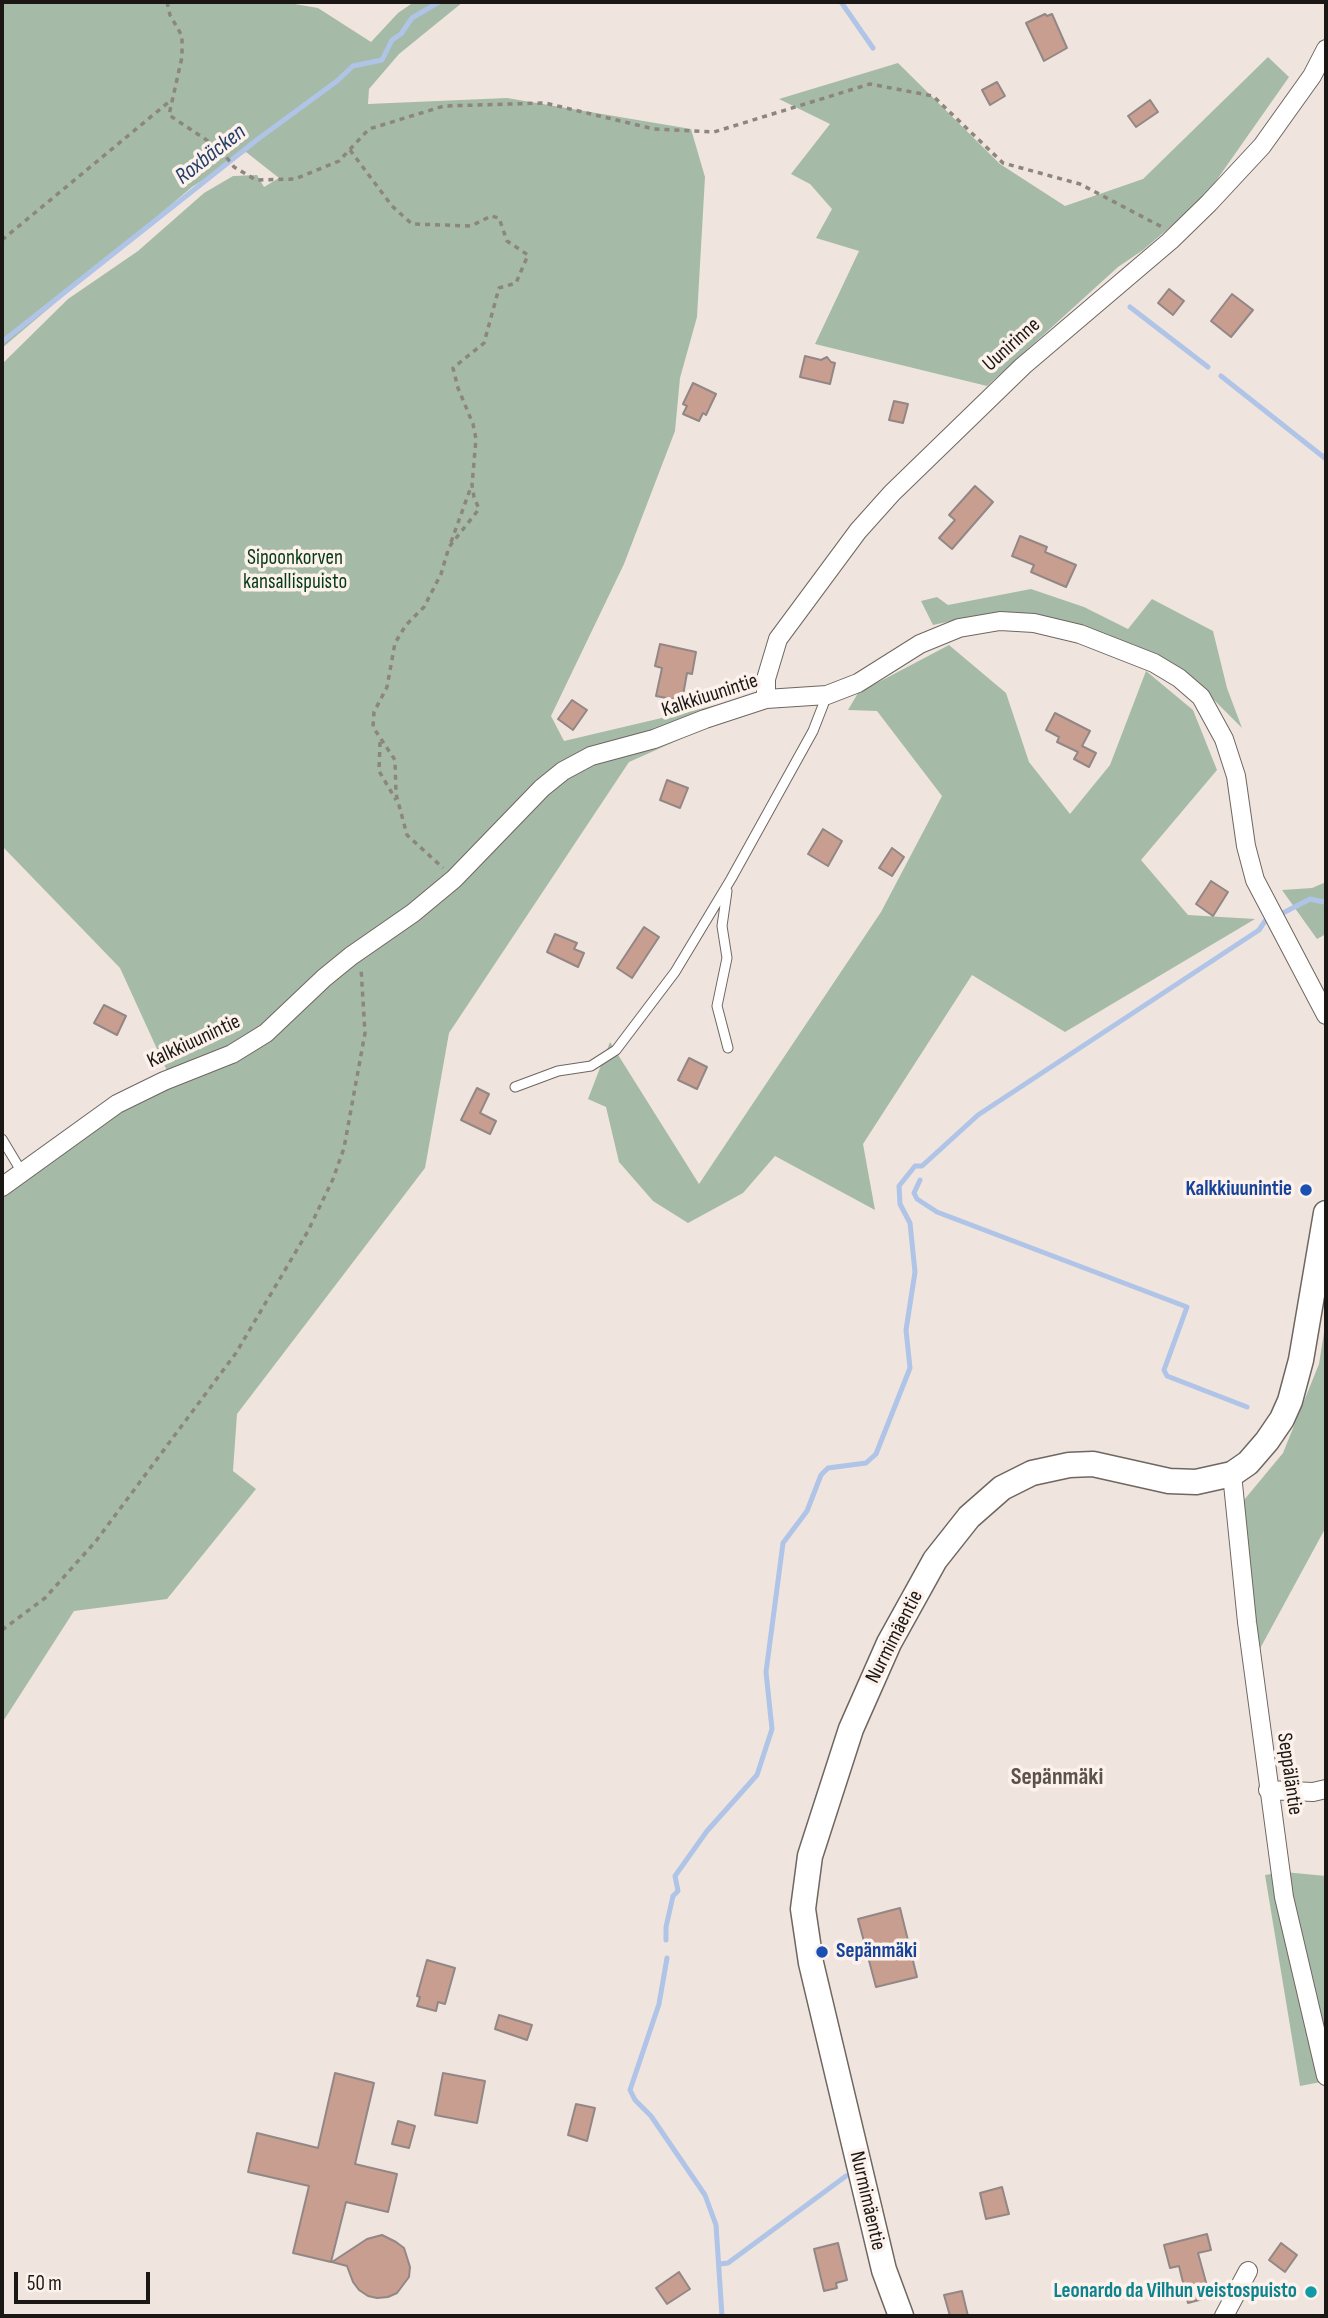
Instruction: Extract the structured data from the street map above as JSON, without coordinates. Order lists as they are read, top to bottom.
{
  "streets": {
    "street": [
      "Uunirinne",
      "Kalkkiuunintie",
      "Nurmimäentie",
      "Seppäläntie"
    ]
  },
  "crossings": [
    ["Uunirinne", "Kalkkiuunintie"],
    ["Nurmimäentie", "Seppäläntie"]
  ],
  "districts": ["Sepänmäki"],
  "water": ["Roxbäcken"],
  "parks": ["Sipoonkorven kansallispuisto"],
  "places": ["Kalkkiuunintie", "Sepänmäki", "Leonardo da Vilhun veistospuisto"],
  "scale_bar": "50 m"
}
